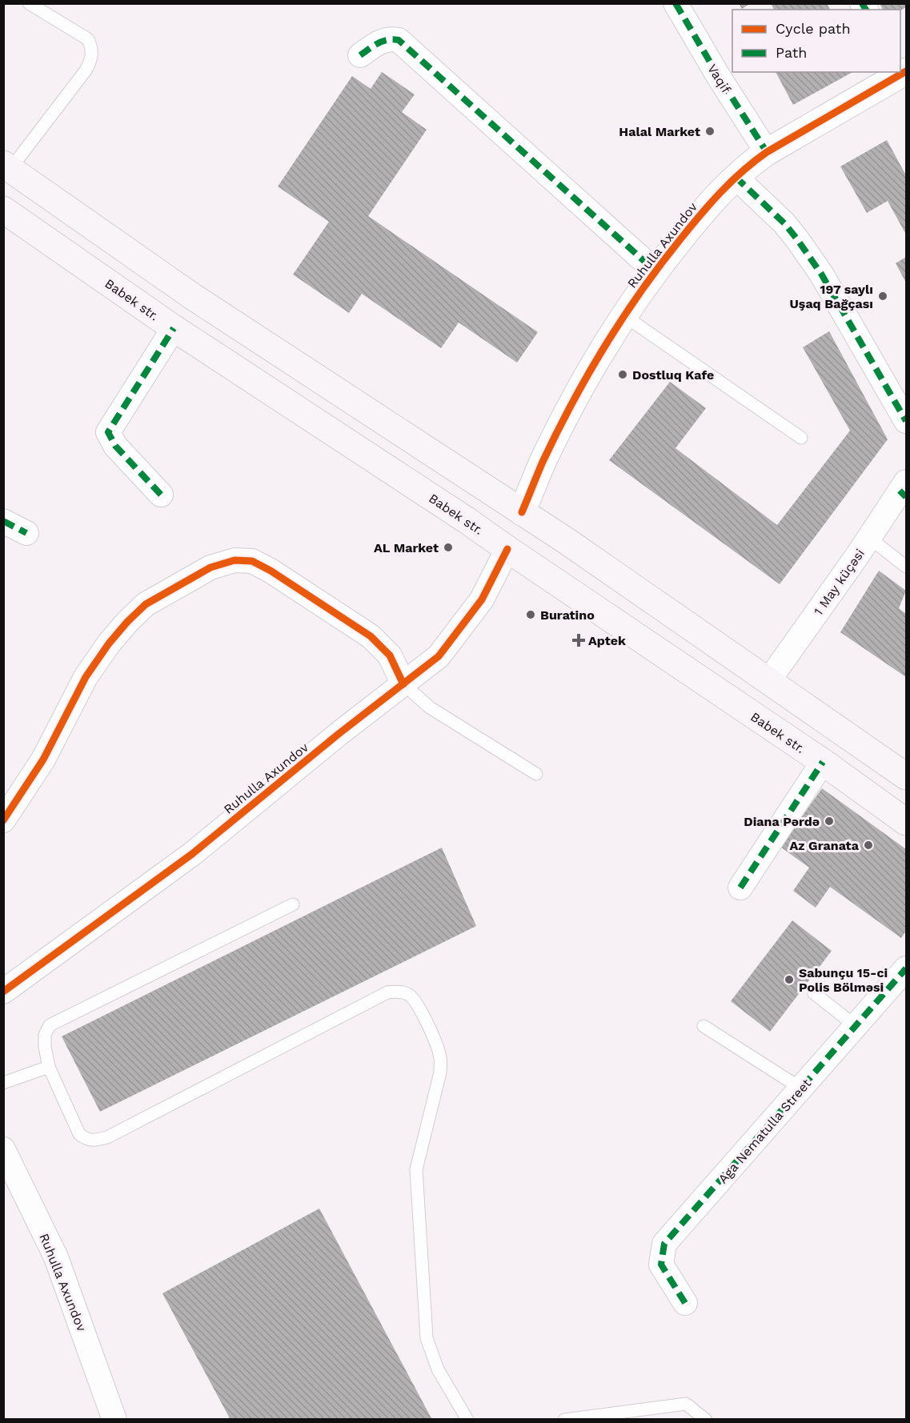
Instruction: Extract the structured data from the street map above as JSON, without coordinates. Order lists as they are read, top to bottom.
{
  "streets": {
    "main road": ["Babek str."],
    "street": [
      "Vaqif",
      "Ruhulla Axundov",
      "1 May küçəsi",
      "Aga Nematulla Street"
    ]
  },
  "crossings": [
    ["Vaqif", "Ruhulla Axundov"],
    ["Ruhulla Axundov", "Babek str."]
  ],
  "places": {
    "other": [
      "Halal Market",
      "197 saylı Uşaq Bağçası",
      "Dostluq Kafe",
      "AL Market",
      "Buratino",
      "Diana Pərdə",
      "Az Granata",
      "Sabunçu 15-ci Polis Bölməsi"
    ],
    "health": ["Aptek"]
  },
  "legend": ["Cycle path", "Path"]
}
